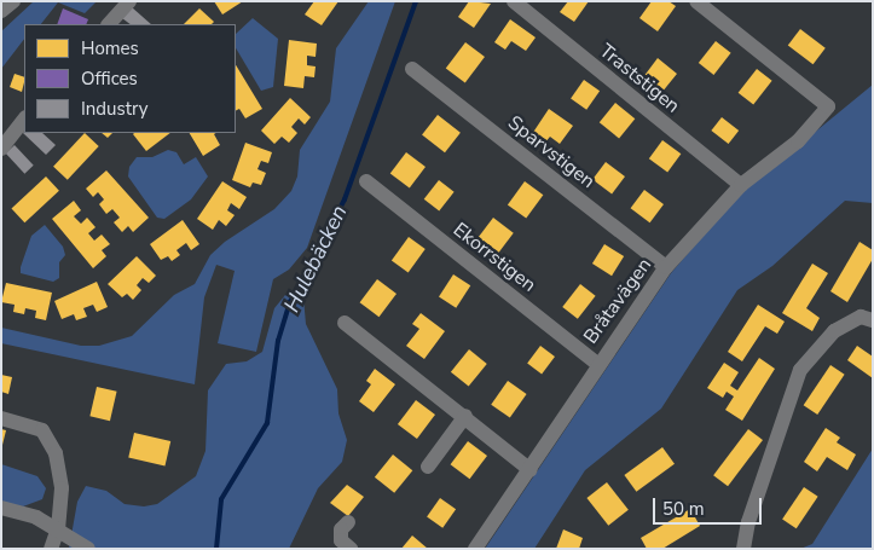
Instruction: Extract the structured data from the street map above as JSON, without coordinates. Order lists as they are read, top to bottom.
{
  "streets": {
    "street": [
      "Traststigen",
      "Sparvstigen",
      "Ekorrstigen",
      "Bråtavägen"
    ]
  },
  "crossings": [
    ["Traststigen", "Bråtavägen"],
    ["Sparvstigen", "Bråtavägen"],
    ["Ekorrstigen", "Bråtavägen"]
  ],
  "water": ["Hulebäcken"],
  "legend": ["Homes", "Offices", "Industry"],
  "scale_bar": "50 m"
}
